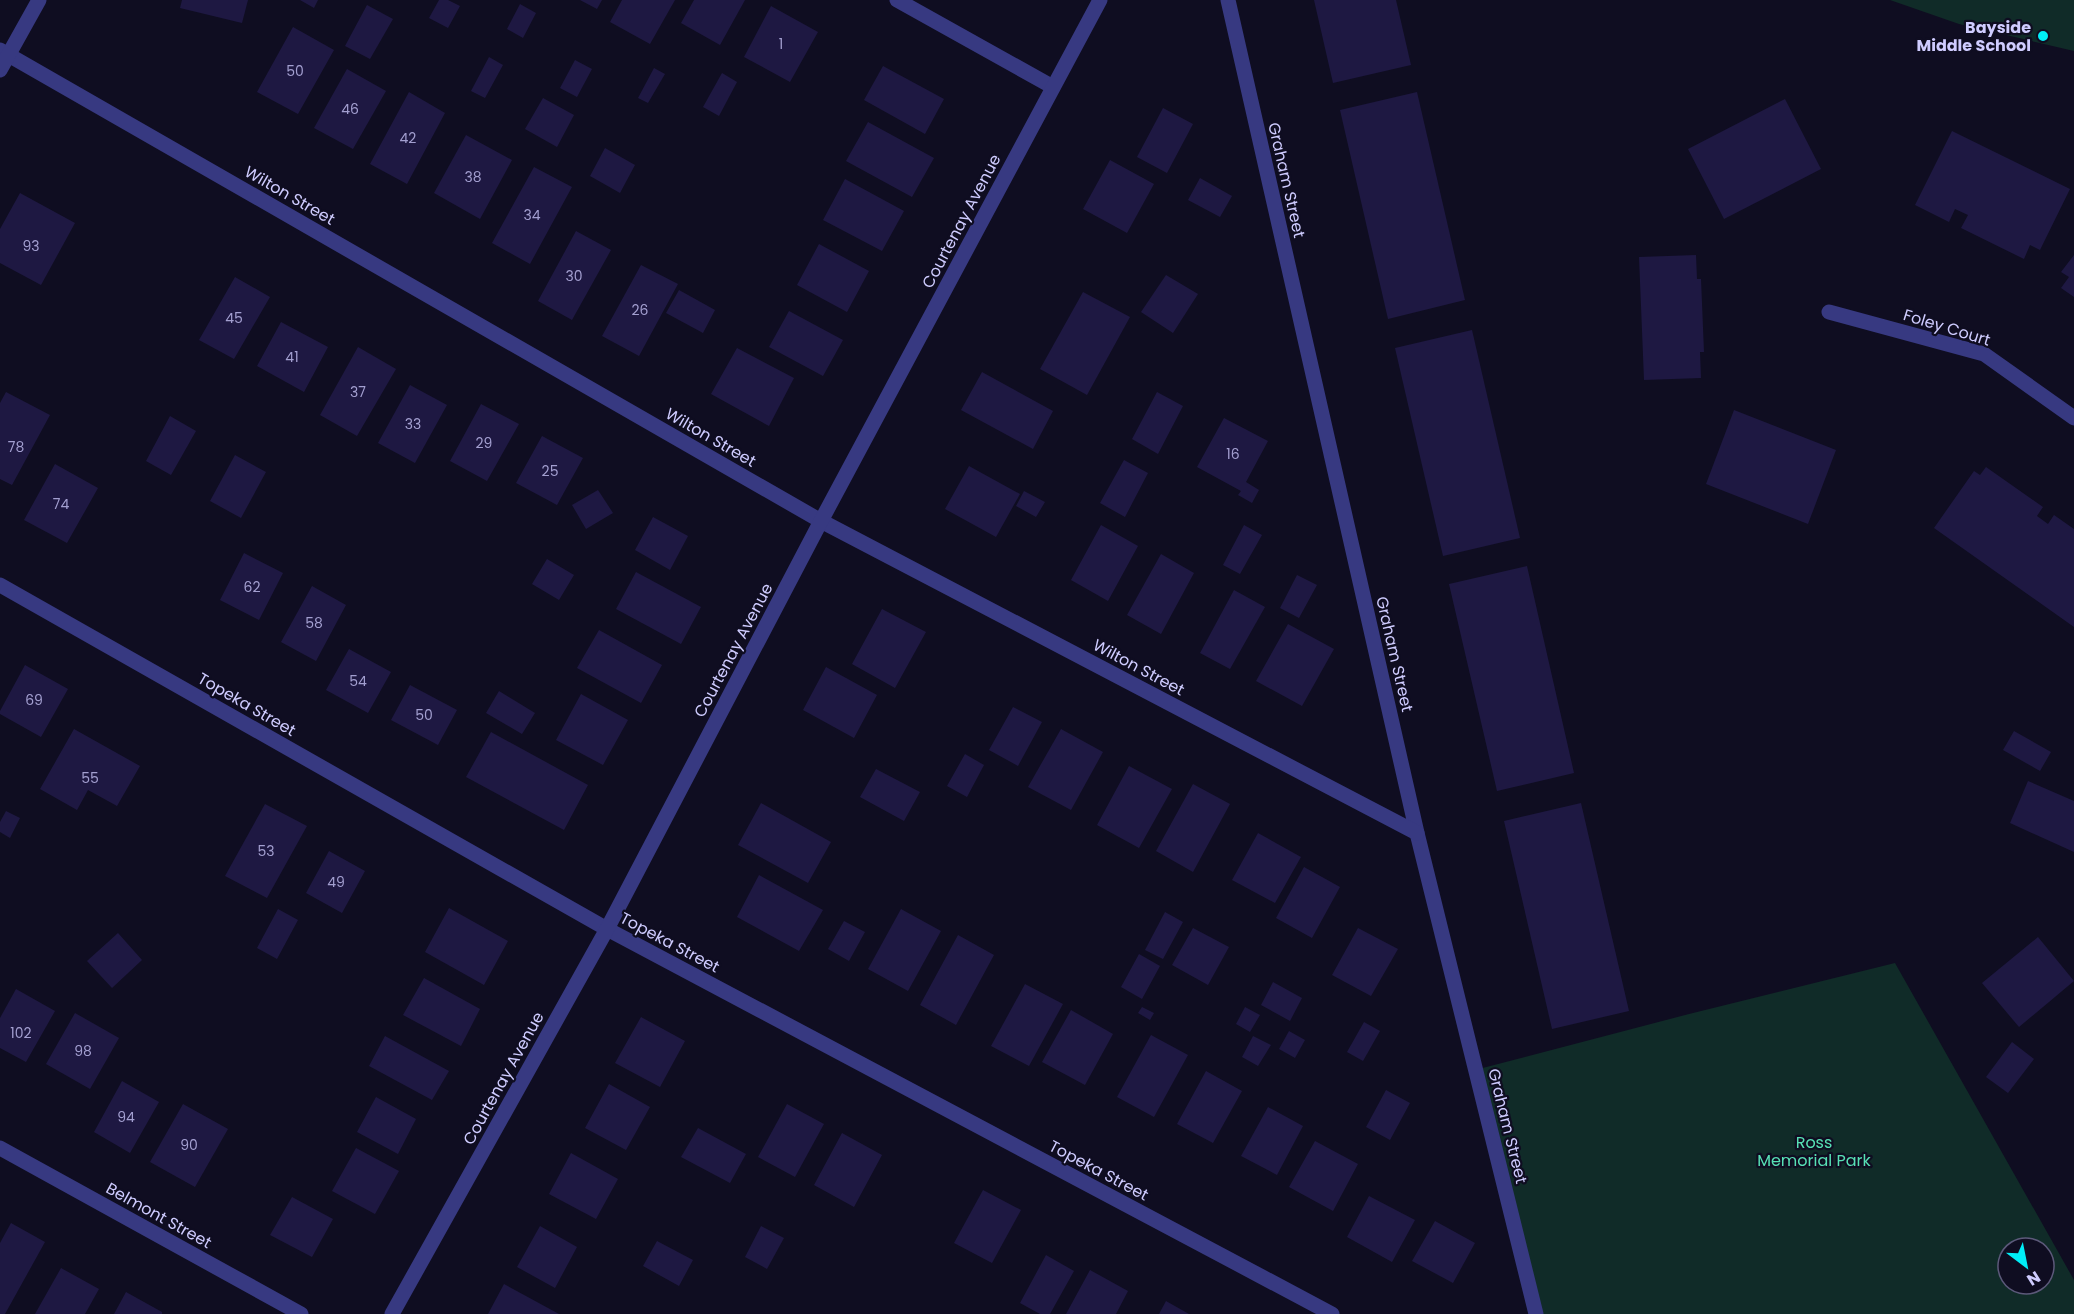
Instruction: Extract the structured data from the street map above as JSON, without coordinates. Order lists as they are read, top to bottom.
{
  "streets": {
    "street": [
      "Graham Street",
      "Wilton Street",
      "Courtenay Avenue",
      "Foley Court",
      "Topeka Street",
      "Belmont Street"
    ]
  },
  "crossings": [
    ["Graham Street", "Wilton Street"],
    ["Wilton Street", "Courtenay Avenue"],
    ["Courtenay Avenue", "Topeka Street"]
  ],
  "parks": ["Ross Memorial Park"],
  "places": ["Bayside Middle School"],
  "house_numbers": [
    "1",
    "50",
    "46",
    "42",
    "38",
    "34",
    "93",
    "30",
    "26",
    "45",
    "41",
    "37",
    "33",
    "29",
    "78",
    "16",
    "25",
    "74",
    "62",
    "58",
    "54",
    "69",
    "50",
    "55",
    "53",
    "49",
    "102",
    "98",
    "94",
    "90"
  ],
  "north": "bottom right"
}
